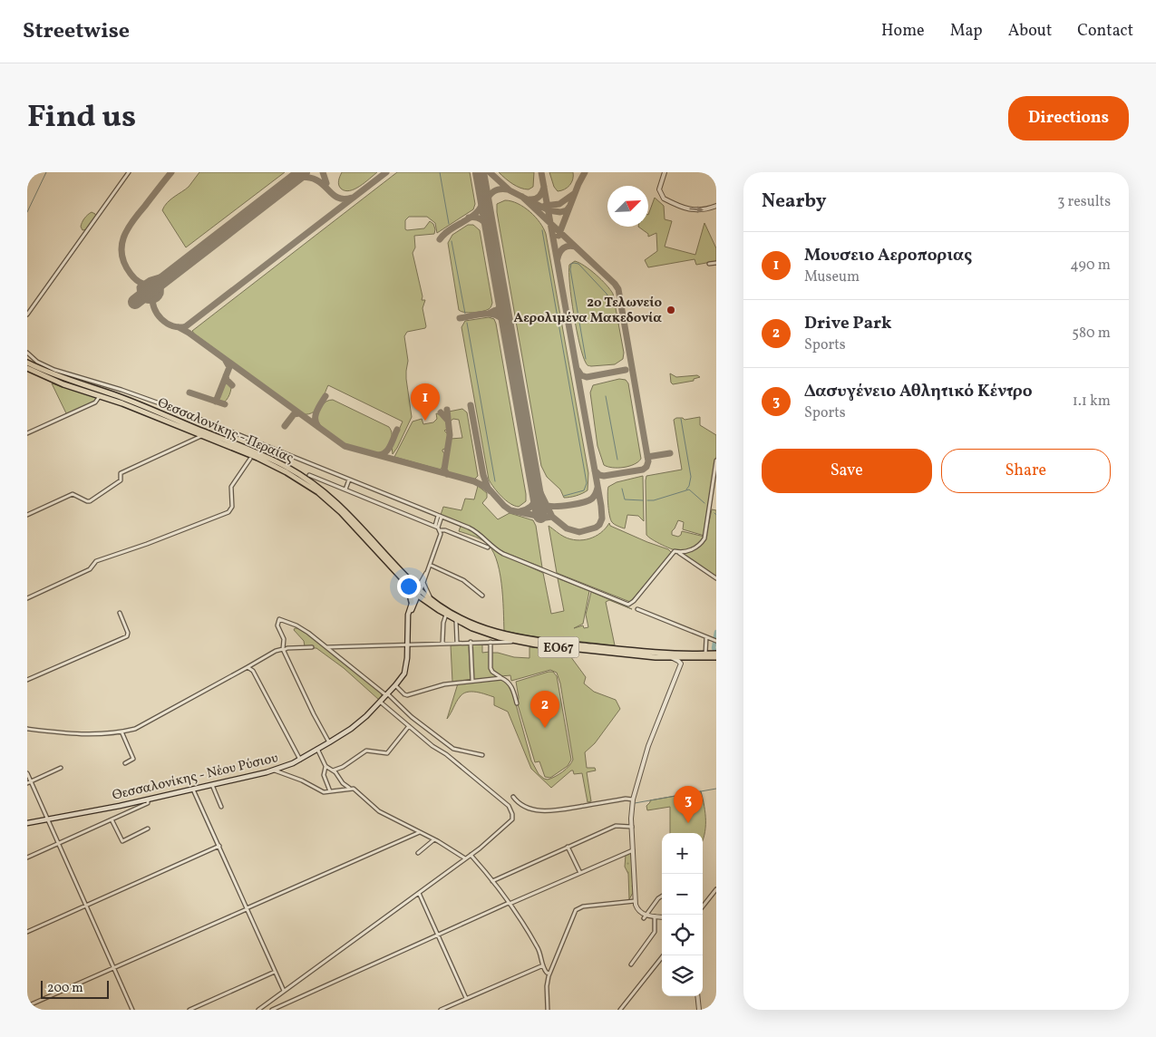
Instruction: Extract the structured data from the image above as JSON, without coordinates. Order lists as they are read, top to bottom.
{
  "streets": {
    "main road": ["Θεσσαλονίκης - Περαίας", "ΕΟ67", "Θεσσαλονίκης - Νέου Ρύσιου"]
  },
  "crossings": [
    ["Θεσσαλονίκης - Περαίας", "Θεσσαλονίκης - Νέου Ρύσιου"]
  ],
  "places": ["2ο Τελωνείο Αερολιμένα Μακεδονία"],
  "scale_bar": "200 m",
  "north": "top right",
  "page": {
    "header": "Streetwise",
    "nav": [
      "Home",
      "Map",
      "About",
      "Contact"
    ],
    "title": "Find us",
    "buttons": [
      "Directions",
      ["Save", "Share"]
    ],
    "heading": ["Nearby", "3 results"],
    "list": [
      {
        "mark": "1",
        "name": "Μουσειο Αεροποριας",
        "note": "Museum",
        "value": "490 m"
      },
      {
        "mark": "2",
        "name": "Drive Park",
        "note": "Sports",
        "value": "580 m"
      },
      {
        "mark": "3",
        "name": "Δασυγένειο Αθλητικό Κέντρο",
        "note": "Sports",
        "value": "1.1 km"
      }
    ],
    "pins": ["1", "2", "3"],
    "map_buttons": ["+", "−"],
    "scale": "200 m"
  }
}
